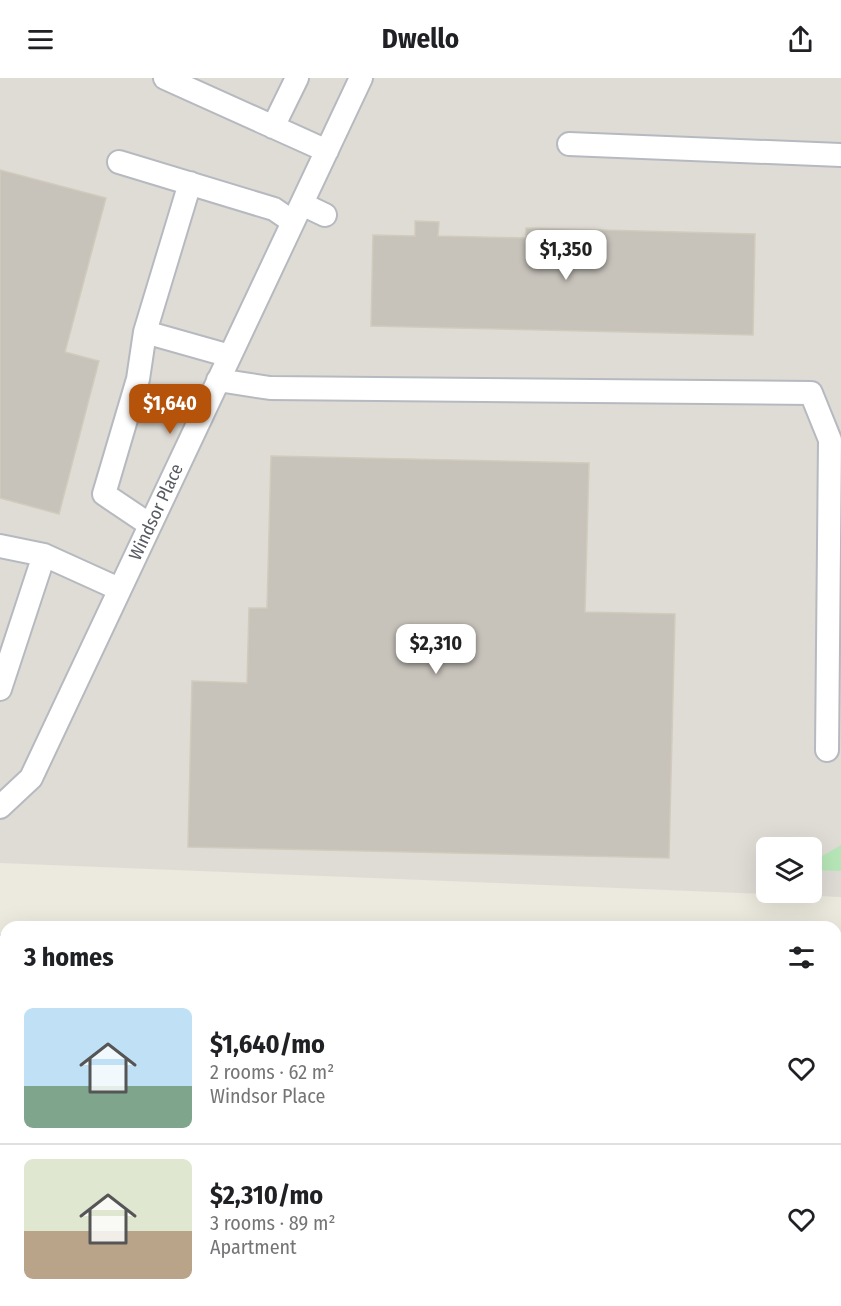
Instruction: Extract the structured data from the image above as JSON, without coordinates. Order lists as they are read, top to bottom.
{
  "streets": {
    "street": ["Windsor Place"]
  },
  "page": {
    "header": "Dwello",
    "price": ["$1,350", "$1,640", "$2,310"],
    "heading": "3 homes",
    "list": [
      {
        "name": "$1,640/mo",
        "note": "2 rooms · 62 m² · Windsor Place"
      },
      {
        "name": "$2,310/mo",
        "note": "3 rooms · 89 m² · Apartment"
      }
    ]
  }
}
